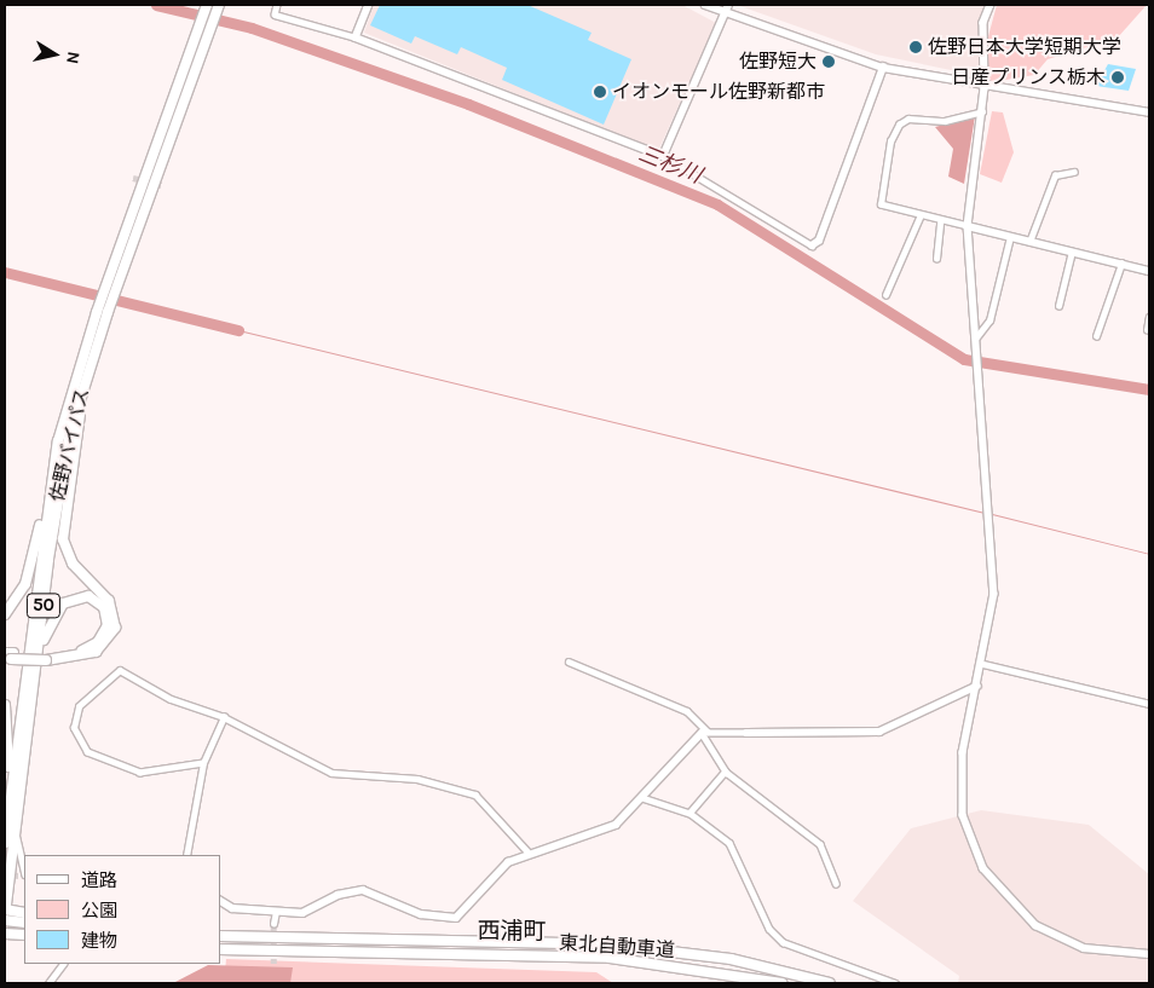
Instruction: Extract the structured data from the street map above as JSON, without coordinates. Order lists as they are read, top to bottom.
{
  "streets": {
    "highway": ["佐野バイパス", "50", "東北自動車道"]
  },
  "districts": ["西浦町"],
  "water": ["三杉川"],
  "places": [
    "佐野日本大学短期大学",
    "佐野短大",
    "日産プリンス栃木",
    "イオンモール佐野新都市"
  ],
  "legend": ["道路", "公園", "建物"],
  "north": "right"
}
